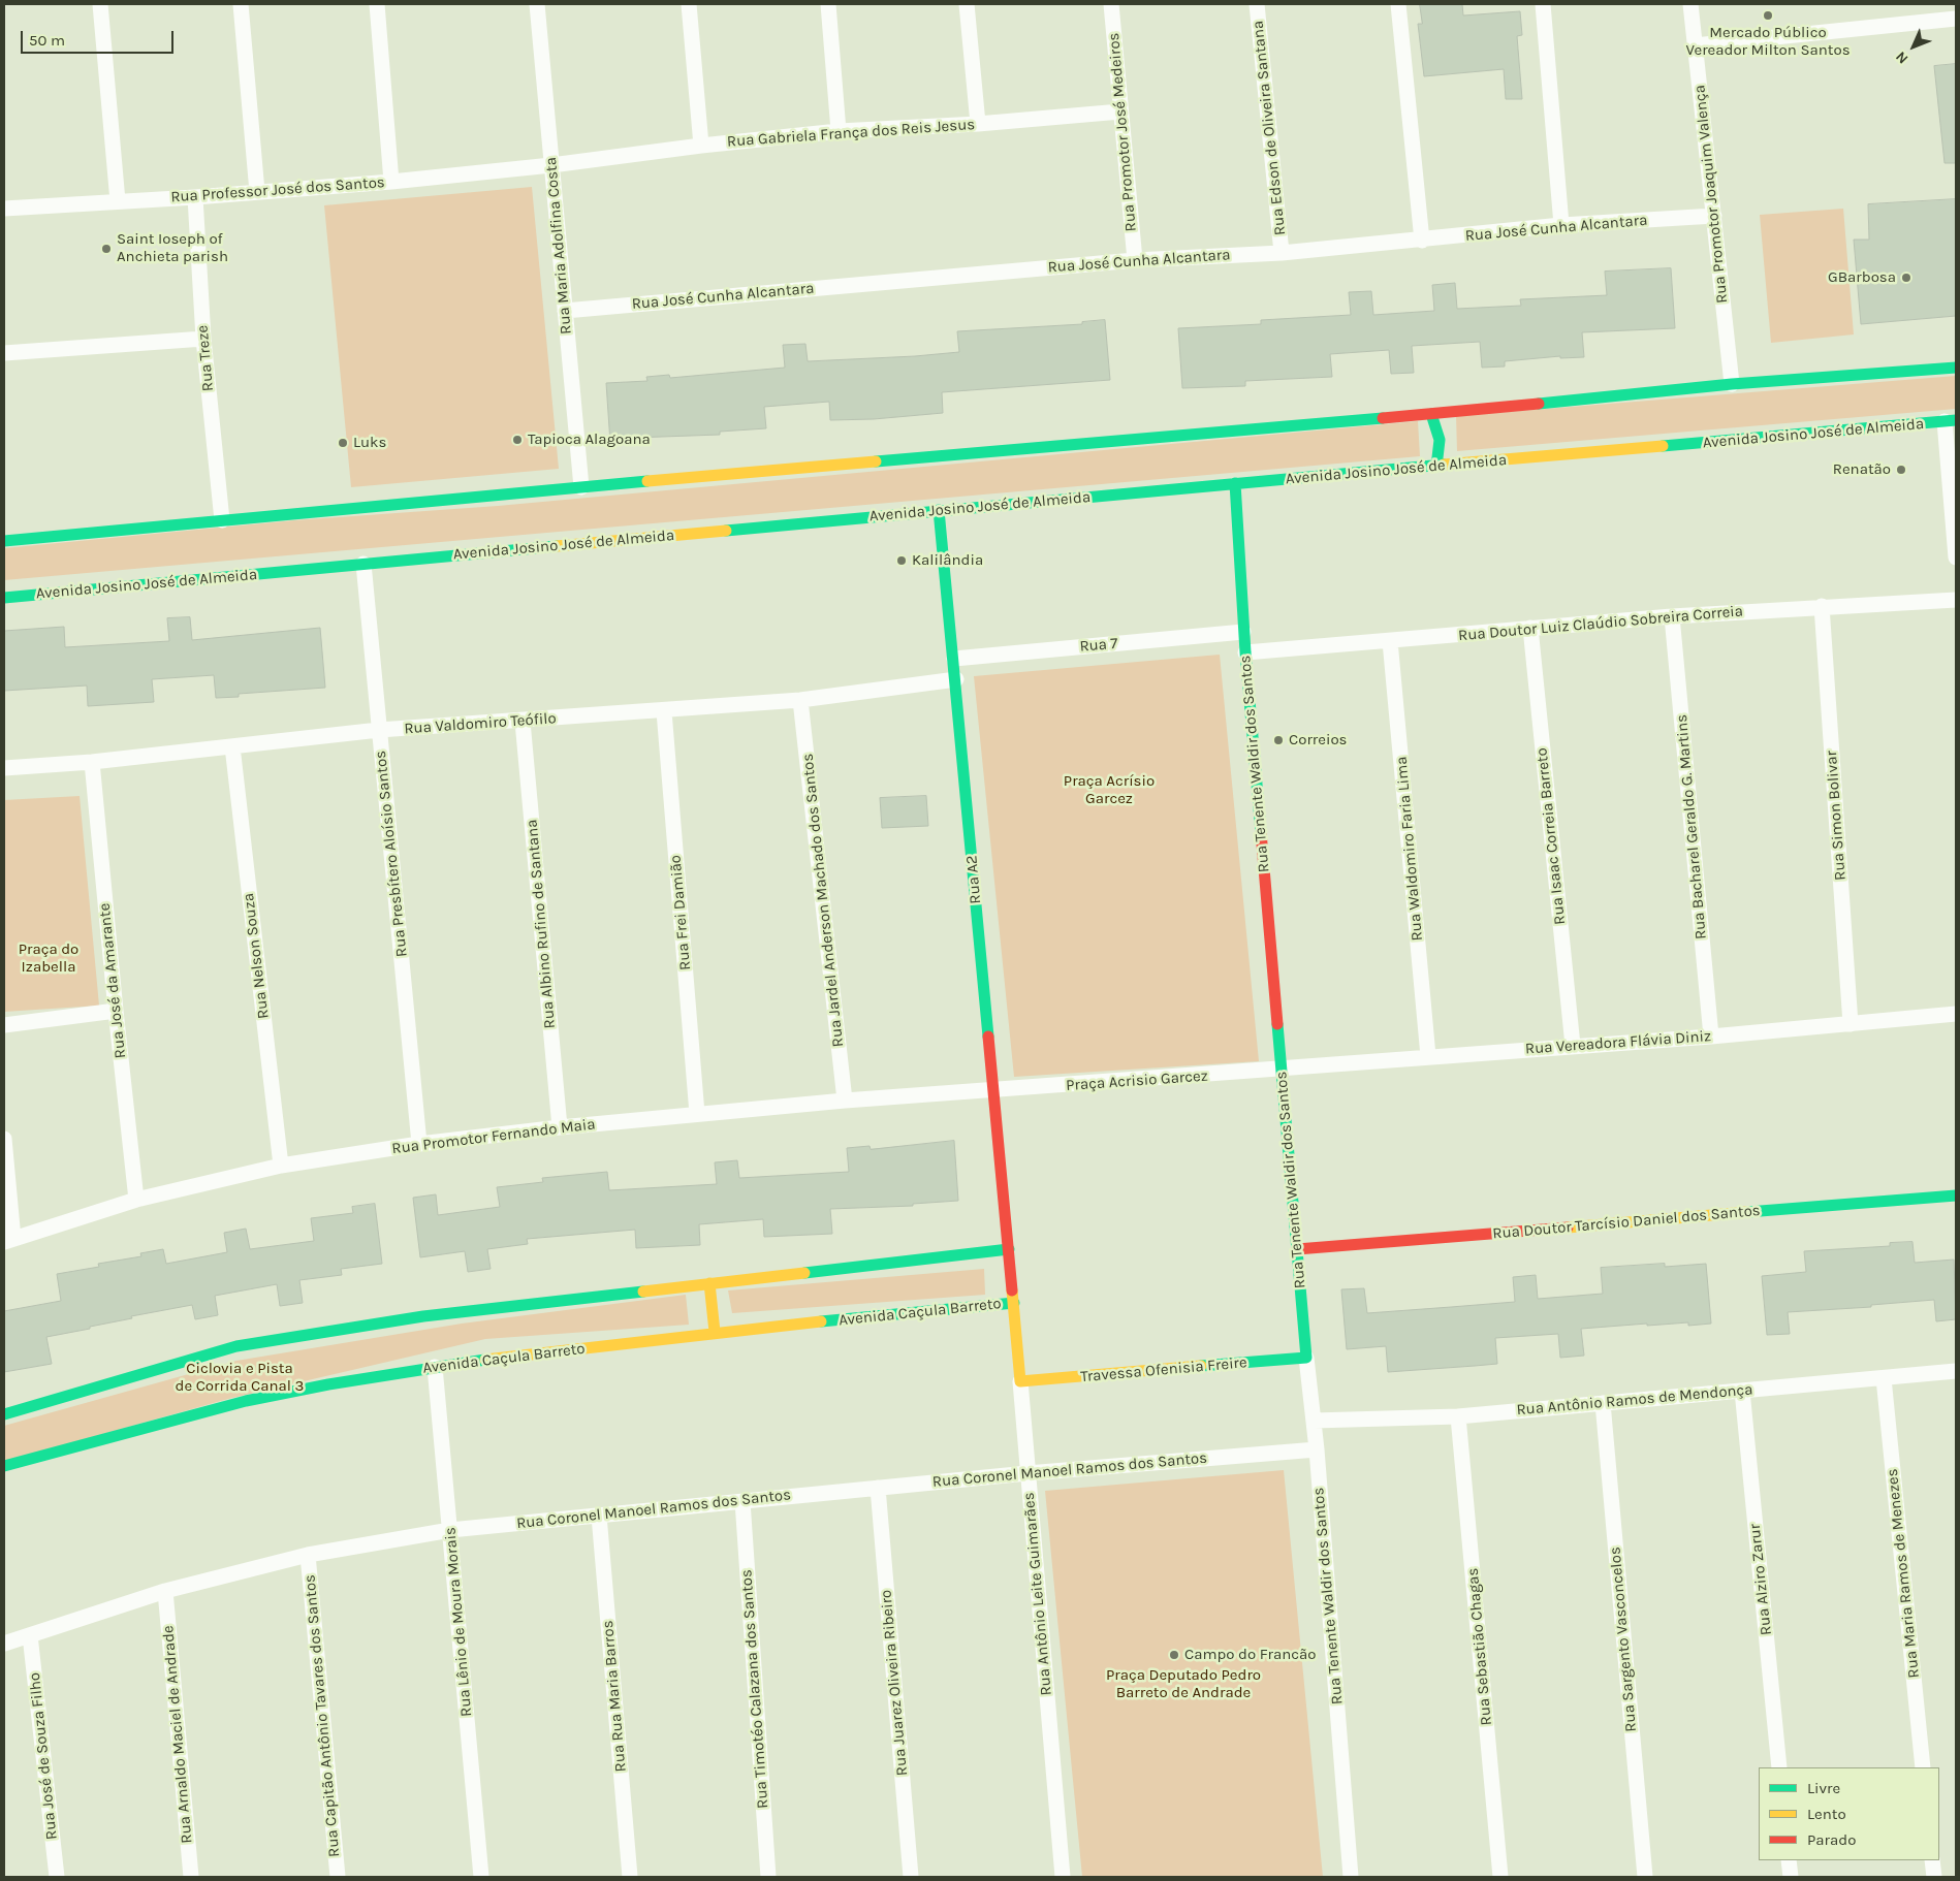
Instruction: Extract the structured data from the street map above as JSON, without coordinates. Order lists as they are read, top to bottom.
{
  "streets": {
    "street": [
      "Rua Edson de Oliveira Santana",
      "Rua Promotor José Medeiros",
      "Rua Gabriela França dos Reis Jesus",
      "Rua Professor José dos Santos",
      "Rua Promotor Joaquim Valença",
      "Rua José Cunha Alcantara",
      "Rua Maria Adolfina Costa",
      "Rua Treze",
      "Avenida Josino José de Almeida",
      "Rua Doutor Luiz Claúdio Sobreira Correia",
      "Rua 7",
      "Rua Valdomiro Teófilo",
      "Rua Tenente Waldir dos Santos",
      "Rua Simon Bolivar",
      "Rua Bacharel Geraldo G. Martins",
      "Rua Isaac Correia Barreto",
      "Rua Waldomiro Faria Lima",
      "Rua Presbítero Aloísio Santos",
      "Rua A2",
      "Rua Jardel Anderson Machado dos Santos",
      "Rua Frei Damião",
      "Rua Albino Rufino de Santana",
      "Rua Nelson Souza",
      "Rua José da Amarante",
      "Rua Vereadora Flávia Diniz",
      "Praça Acrisio Garcez",
      "Rua Promotor Fernando Maia",
      "Rua Doutor Tarcísio Daniel dos Santos",
      "Avenida Caçula Barreto",
      "Travessa Ofenisia Freire",
      "Rua Antônio Ramos de Mendonça",
      "Rua Coronel Manoel Ramos dos Santos",
      "Rua Maria Ramos de Menezes",
      "Rua Alziro Zarur",
      "Rua Antônio Leite Guimarães",
      "Rua Lênio de Moura Morais",
      "Rua Sargento Vasconcelos",
      "Rua Sebastião Chagas",
      "Rua Juarez Oliveira Ribeiro",
      "Rua Timotéo Calazana dos Santos",
      "Rua Rua Maria Barros",
      "Rua Capitão Antônio Tavares dos Santos",
      "Rua Arnaldo Maciel de Andrade",
      "Rua José de Souza Filho"
    ]
  },
  "crossings": [
    ["Rua Edson de Oliveira Santana", "Rua José Cunha Alcantara"],
    ["Rua Promotor José Medeiros", "Rua Gabriela França dos Reis Jesus"],
    ["Rua Promotor José Medeiros", "Rua José Cunha Alcantara"],
    ["Rua Gabriela França dos Reis Jesus", "Rua Professor José dos Santos"],
    ["Rua Gabriela França dos Reis Jesus", "Rua Maria Adolfina Costa"],
    ["Rua Professor José dos Santos", "Rua Maria Adolfina Costa"],
    ["Rua Professor José dos Santos", "Rua Treze"],
    ["Rua Promotor Joaquim Valença", "Rua José Cunha Alcantara"],
    ["Rua José Cunha Alcantara", "Rua Maria Adolfina Costa"],
    ["Avenida Josino José de Almeida", "Rua Tenente Waldir dos Santos"],
    ["Avenida Josino José de Almeida", "Rua Presbítero Aloísio Santos"],
    ["Avenida Josino José de Almeida", "Rua A2"],
    ["Rua Doutor Luiz Claúdio Sobreira Correia", "Rua Tenente Waldir dos Santos"],
    ["Rua Doutor Luiz Claúdio Sobreira Correia", "Rua Simon Bolivar"],
    ["Rua Doutor Luiz Claúdio Sobreira Correia", "Rua Bacharel Geraldo G. Martins"],
    ["Rua Doutor Luiz Claúdio Sobreira Correia", "Rua Isaac Correia Barreto"],
    ["Rua Doutor Luiz Claúdio Sobreira Correia", "Rua Waldomiro Faria Lima"],
    ["Rua 7", "Rua Tenente Waldir dos Santos"],
    ["Rua 7", "Rua A2"],
    ["Rua Valdomiro Teófilo", "Rua Presbítero Aloísio Santos"],
    ["Rua Valdomiro Teófilo", "Rua A2"],
    ["Rua Valdomiro Teófilo", "Rua Jardel Anderson Machado dos Santos"],
    ["Rua Valdomiro Teófilo", "Rua Frei Damião"],
    ["Rua Valdomiro Teófilo", "Rua Albino Rufino de Santana"],
    ["Rua Valdomiro Teófilo", "Rua Nelson Souza"],
    ["Rua Valdomiro Teófilo", "Rua José da Amarante"],
    ["Rua Tenente Waldir dos Santos", "Rua Vereadora Flávia Diniz"],
    ["Rua Tenente Waldir dos Santos", "Praça Acrisio Garcez"],
    ["Rua Tenente Waldir dos Santos", "Rua Doutor Tarcísio Daniel dos Santos"],
    ["Rua Tenente Waldir dos Santos", "Travessa Ofenisia Freire"],
    ["Rua Tenente Waldir dos Santos", "Rua Antônio Ramos de Mendonça"],
    ["Rua Tenente Waldir dos Santos", "Rua Coronel Manoel Ramos dos Santos"],
    ["Rua Simon Bolivar", "Rua Vereadora Flávia Diniz"],
    ["Rua Bacharel Geraldo G. Martins", "Rua Vereadora Flávia Diniz"],
    ["Rua Isaac Correia Barreto", "Rua Vereadora Flávia Diniz"],
    ["Rua Waldomiro Faria Lima", "Rua Vereadora Flávia Diniz"],
    ["Rua Presbítero Aloísio Santos", "Rua Promotor Fernando Maia"],
    ["Rua A2", "Praça Acrisio Garcez"],
    ["Rua A2", "Rua Promotor Fernando Maia"],
    ["Rua A2", "Rua Antônio Leite Guimarães"],
    ["Rua Jardel Anderson Machado dos Santos", "Rua Promotor Fernando Maia"],
    ["Rua Frei Damião", "Rua Promotor Fernando Maia"],
    ["Rua Albino Rufino de Santana", "Rua Promotor Fernando Maia"],
    ["Rua Nelson Souza", "Rua Promotor Fernando Maia"],
    ["Rua José da Amarante", "Rua Promotor Fernando Maia"],
    ["Rua Vereadora Flávia Diniz", "Praça Acrisio Garcez"],
    ["Praça Acrisio Garcez", "Rua Promotor Fernando Maia"],
    ["Avenida Caçula Barreto", "Rua Antônio Leite Guimarães"],
    ["Avenida Caçula Barreto", "Rua Lênio de Moura Morais"],
    ["Travessa Ofenisia Freire", "Rua Antônio Leite Guimarães"],
    ["Rua Antônio Ramos de Mendonça", "Rua Maria Ramos de Menezes"],
    ["Rua Antônio Ramos de Mendonça", "Rua Alziro Zarur"],
    ["Rua Antônio Ramos de Mendonça", "Rua Sargento Vasconcelos"],
    ["Rua Antônio Ramos de Mendonça", "Rua Sebastião Chagas"],
    ["Rua Coronel Manoel Ramos dos Santos", "Rua Antônio Leite Guimarães"],
    ["Rua Coronel Manoel Ramos dos Santos", "Rua Lênio de Moura Morais"],
    ["Rua Coronel Manoel Ramos dos Santos", "Rua Juarez Oliveira Ribeiro"],
    ["Rua Coronel Manoel Ramos dos Santos", "Rua Timotéo Calazana dos Santos"],
    ["Rua Coronel Manoel Ramos dos Santos", "Rua Rua Maria Barros"],
    ["Rua Coronel Manoel Ramos dos Santos", "Rua Capitão Antônio Tavares dos Santos"],
    ["Rua Coronel Manoel Ramos dos Santos", "Rua Arnaldo Maciel de Andrade"],
    ["Rua Coronel Manoel Ramos dos Santos", "Rua José de Souza Filho"]
  ],
  "parks": [
    "Praça Acrísio Garcez",
    "Praça do Izabella",
    "Ciclovia e Pista de Corrida Canal 3",
    "Praça Deputado Pedro Barreto de Andrade"
  ],
  "places": [
    "Mercado Público Vereador Milton Santos",
    "Saint Ioseph of Anchieta parish",
    "GBarbosa",
    "Tapioca Alagoana",
    "Luks",
    "Renatão",
    "Kalilândia",
    "Correios",
    "Campo do Francão"
  ],
  "legend": ["Livre", "Lento", "Parado"],
  "scale_bar": "50 m",
  "north": "bottom left"
}
